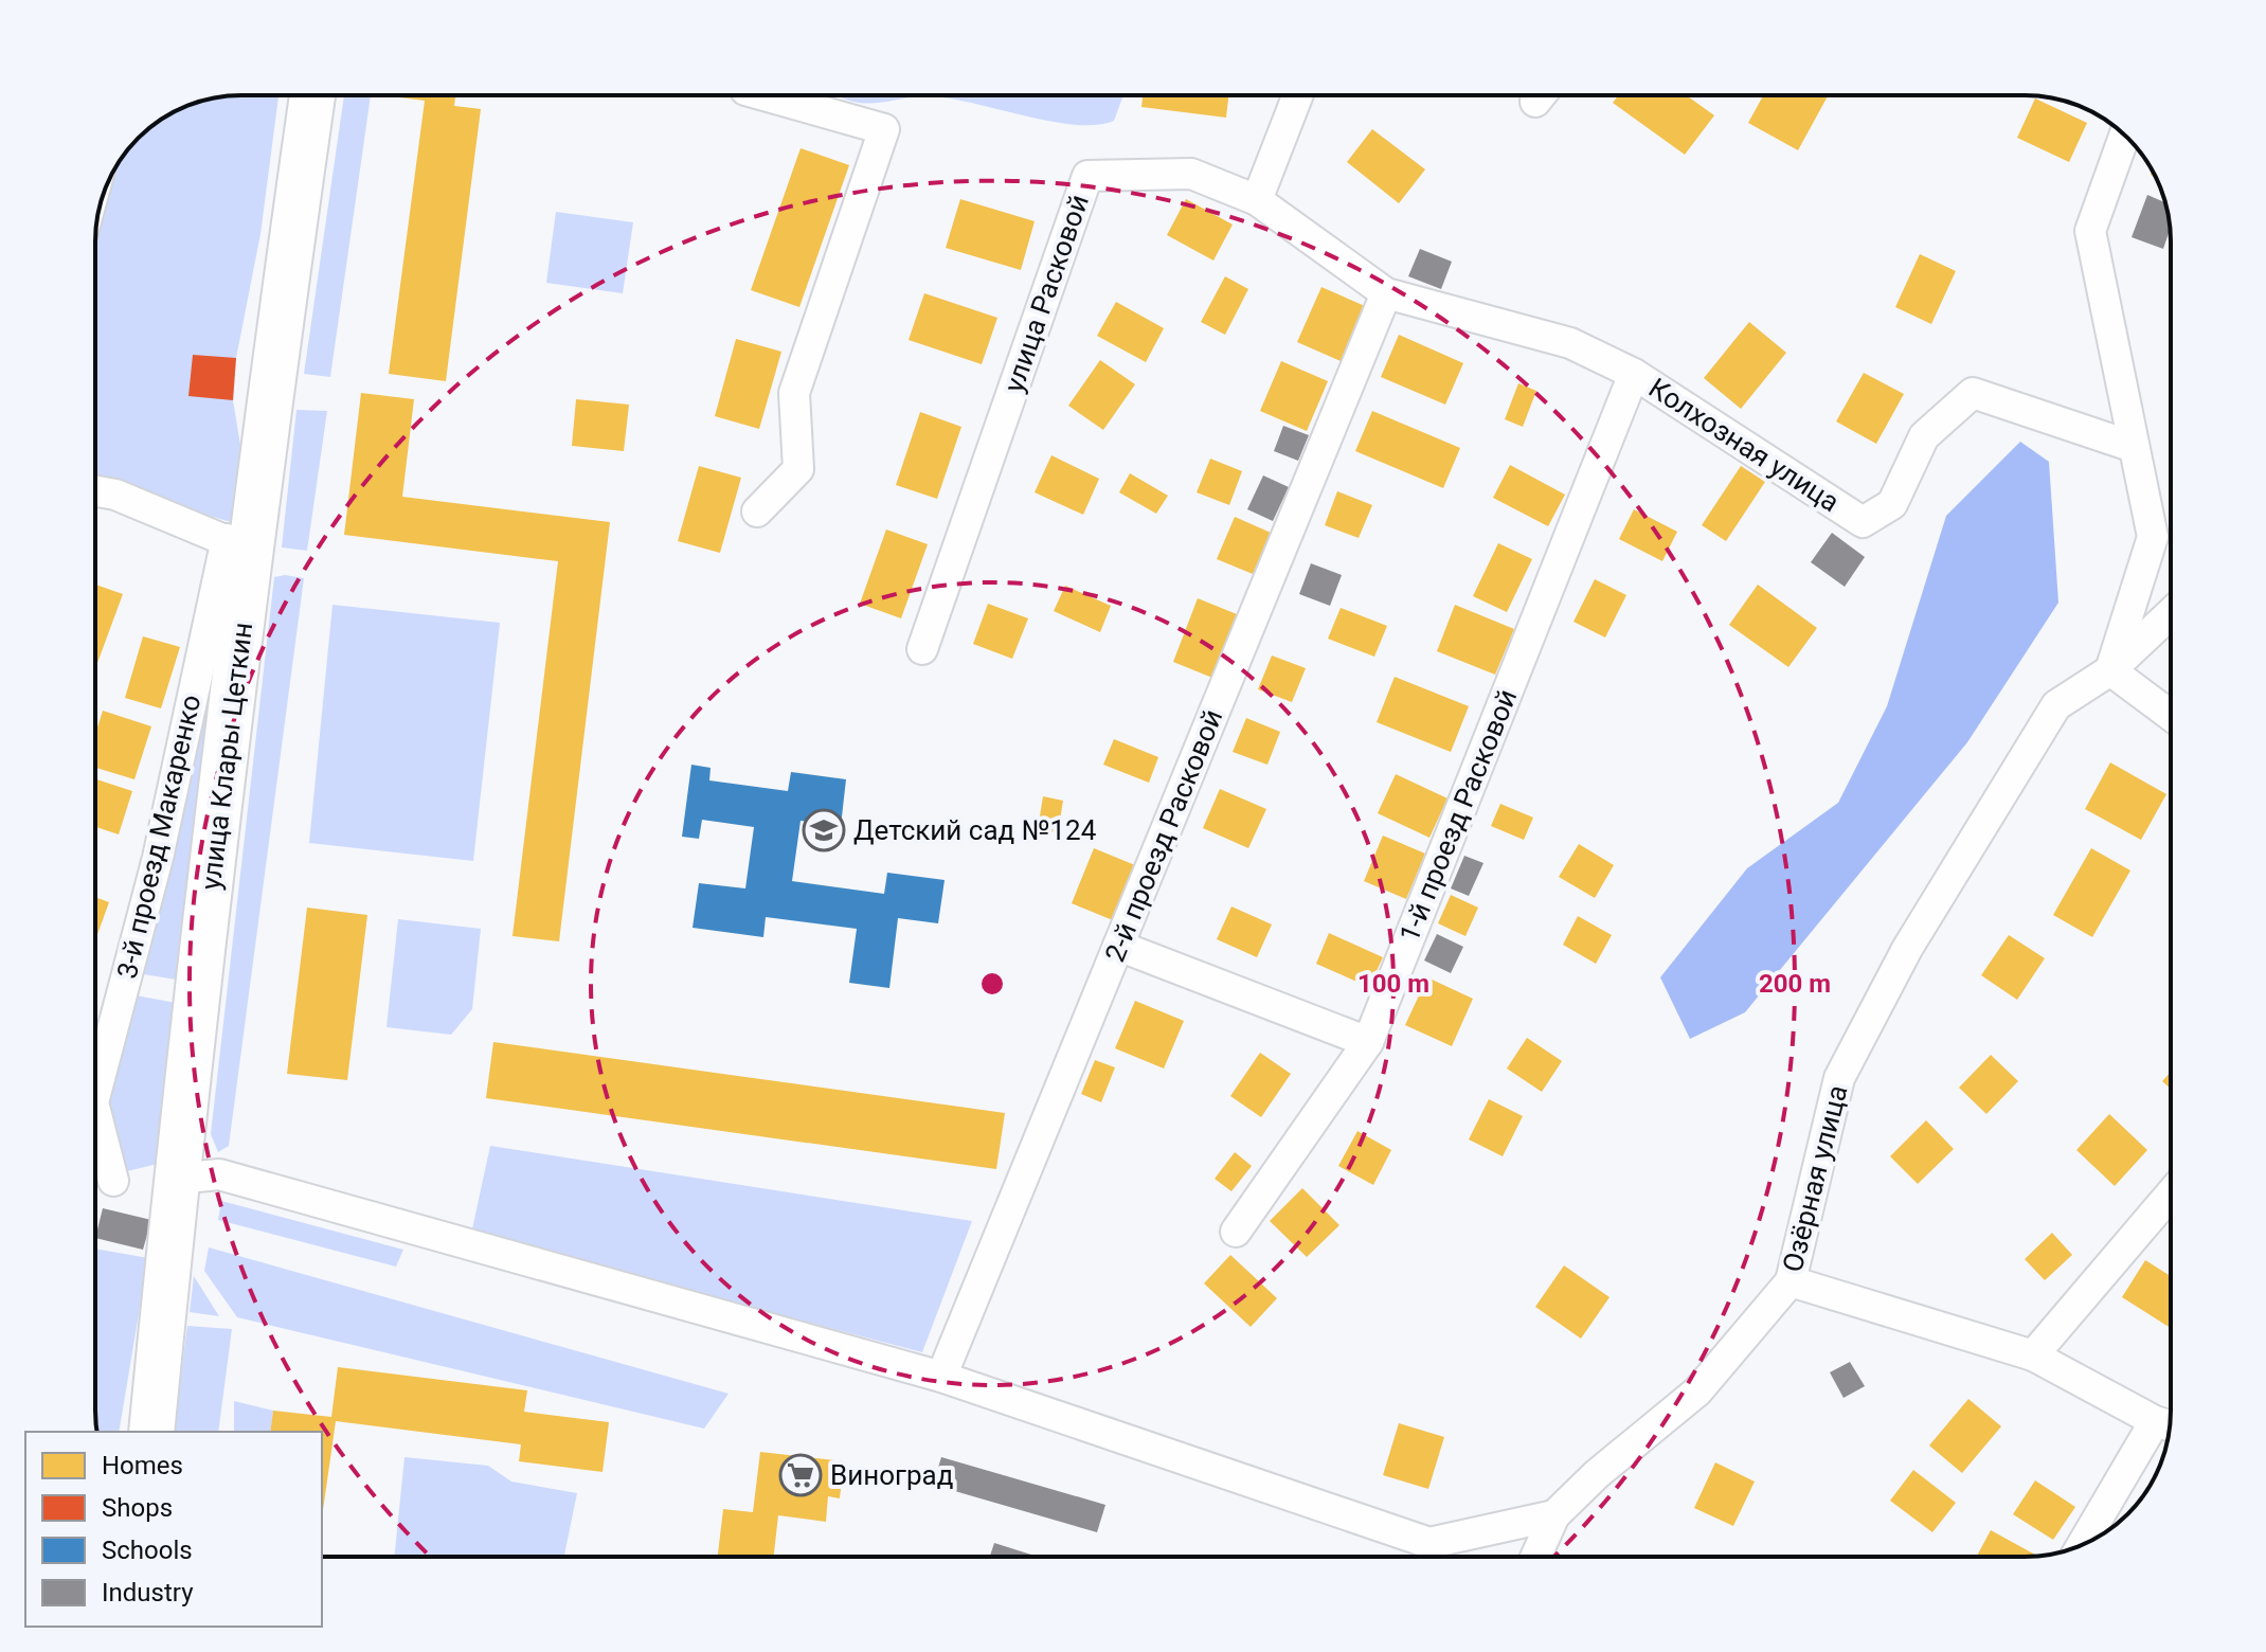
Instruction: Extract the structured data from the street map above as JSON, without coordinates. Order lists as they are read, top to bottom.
{
  "streets": {
    "main road": ["улица Клары Цеткин"],
    "street": [
      "улица Расковой",
      "Колхозная улица",
      "1-й проезд Расковой",
      "2-й проезд Расковой",
      "3-й проезд Макаренко",
      "Озёрная улица"
    ]
  },
  "crossings": [
    ["Колхозная улица", "1-й проезд Расковой"],
    ["улица Клары Цеткин", "3-й проезд Макаренко"]
  ],
  "places": {
    "school or university": ["Детский сад №124"],
    "supermarket": ["Виноград"]
  },
  "legend": [
    "Homes",
    "Shops",
    "Schools",
    "Industry"
  ],
  "rings": ["100 m", "200 m"]
}
